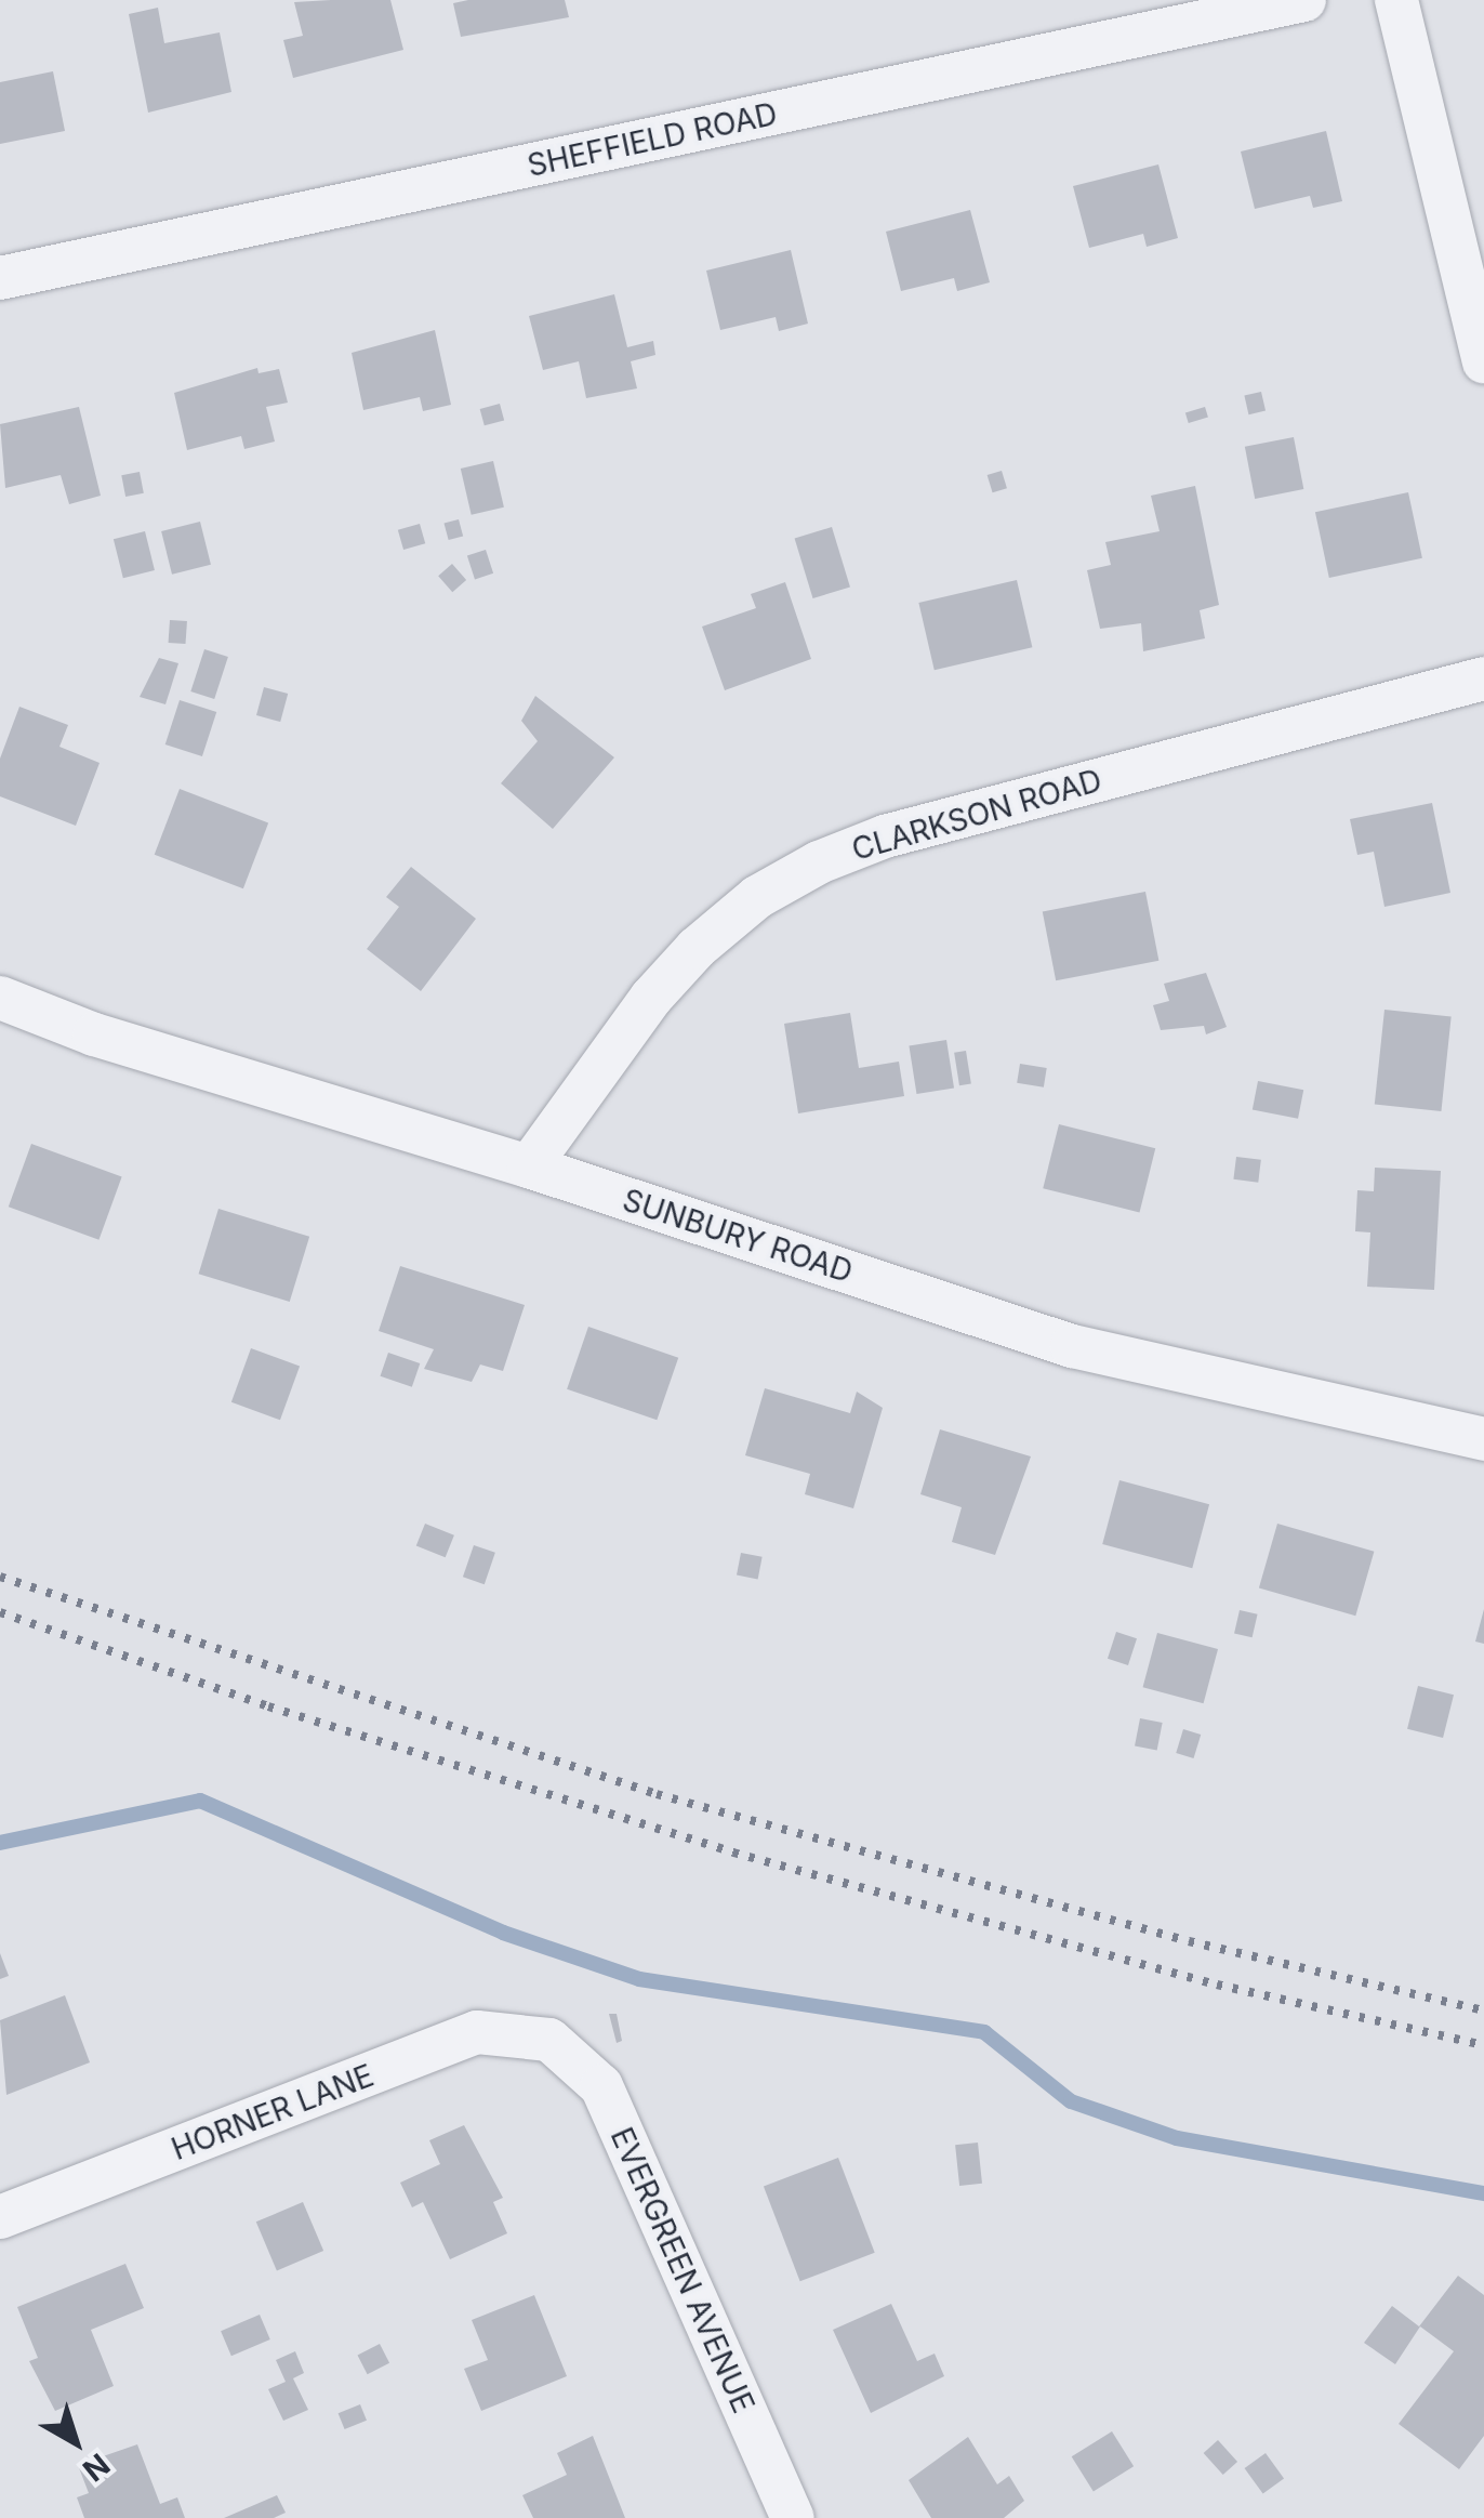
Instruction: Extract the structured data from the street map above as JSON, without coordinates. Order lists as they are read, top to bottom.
{
  "streets": {
    "street": [
      "SHEFFIELD ROAD",
      "CLARKSON ROAD",
      "SUNBURY ROAD",
      "HORNER LANE",
      "EVERGREEN AVENUE"
    ]
  },
  "crossings": [
    ["CLARKSON ROAD", "SUNBURY ROAD"],
    ["HORNER LANE", "EVERGREEN AVENUE"]
  ],
  "north": "bottom right"
}
